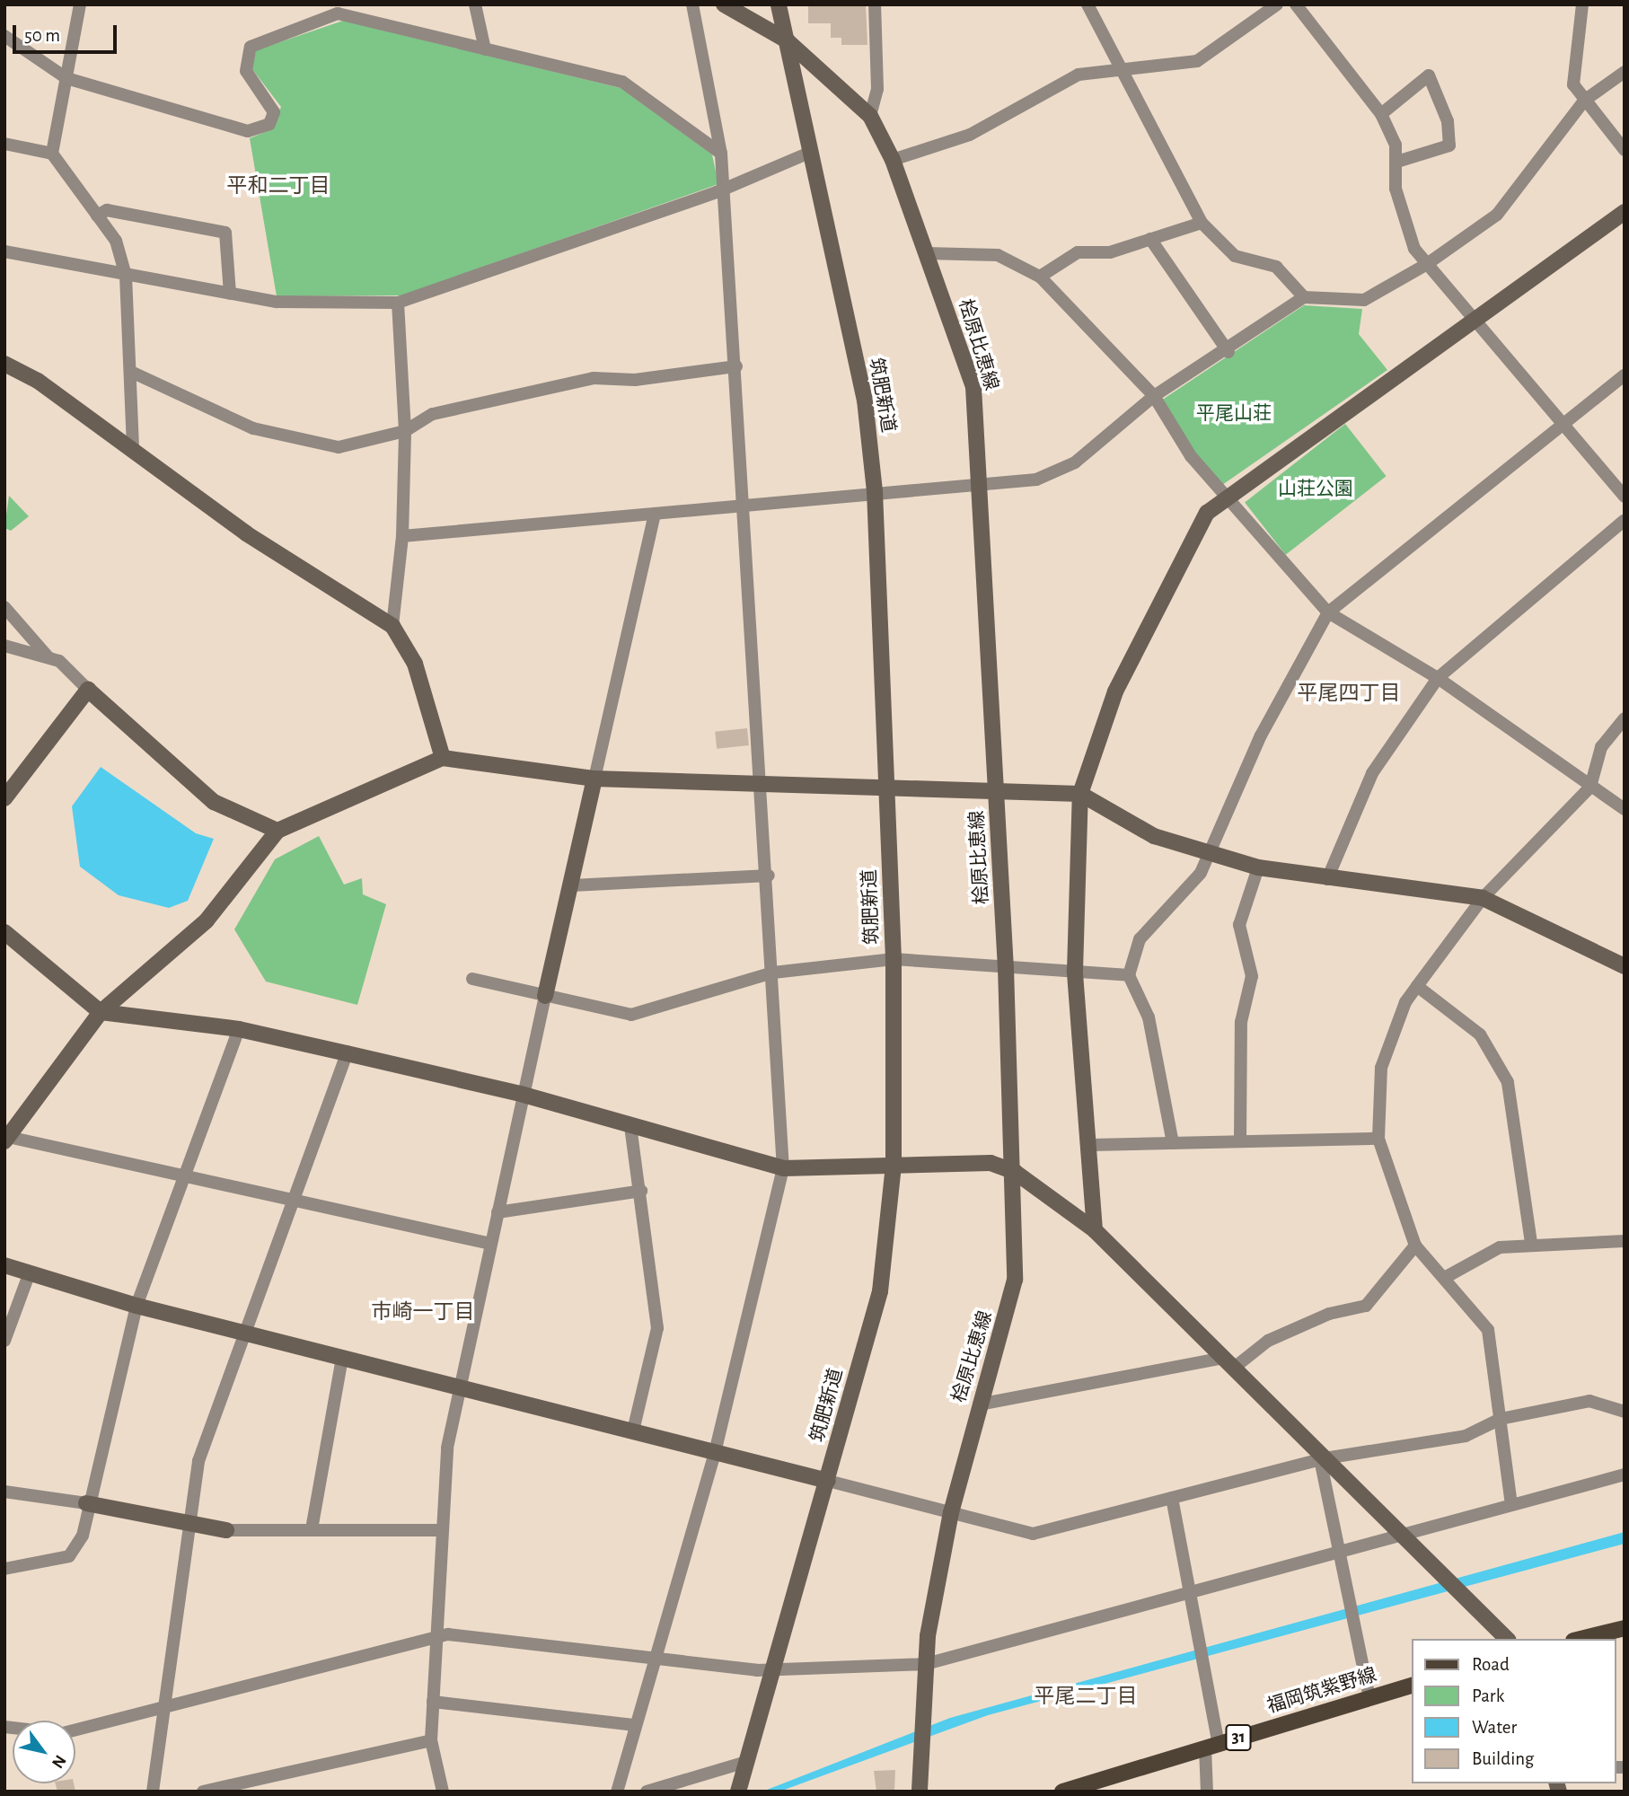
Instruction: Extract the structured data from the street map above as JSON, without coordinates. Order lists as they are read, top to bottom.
{
  "streets": {
    "main road": ["福岡筑紫野線", "31"],
    "street": ["桧原比恵線", "筑肥新道"]
  },
  "crossings": [
    ["桧原比恵線", "筑肥新道"]
  ],
  "districts": [
    "平和二丁目",
    "平尾四丁目",
    "市崎一丁目",
    "平尾二丁目"
  ],
  "parks": ["平尾山荘", "山荘公園"],
  "legend": [
    "Road",
    "Park",
    "Water",
    "Building"
  ],
  "scale_bar": "50 m",
  "north": "bottom right"
}
